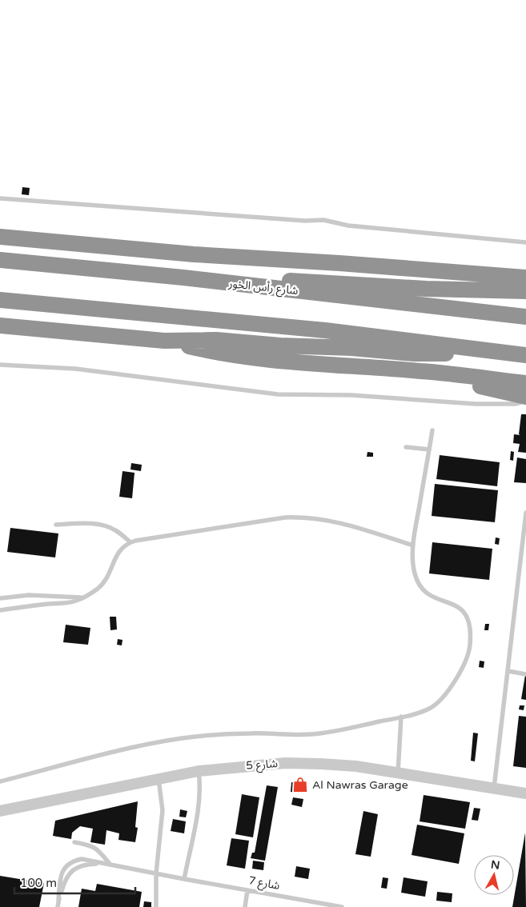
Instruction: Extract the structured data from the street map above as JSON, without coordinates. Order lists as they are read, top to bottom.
{
  "streets": {
    "highway": ["شارع رأس الخور"],
    "street": ["شارع 5"],
    "lane": ["شارع 7"]
  },
  "places": {
    "shop": ["Al Nawras Garage"]
  },
  "scale_bar": "100 m",
  "north": "top"
}
